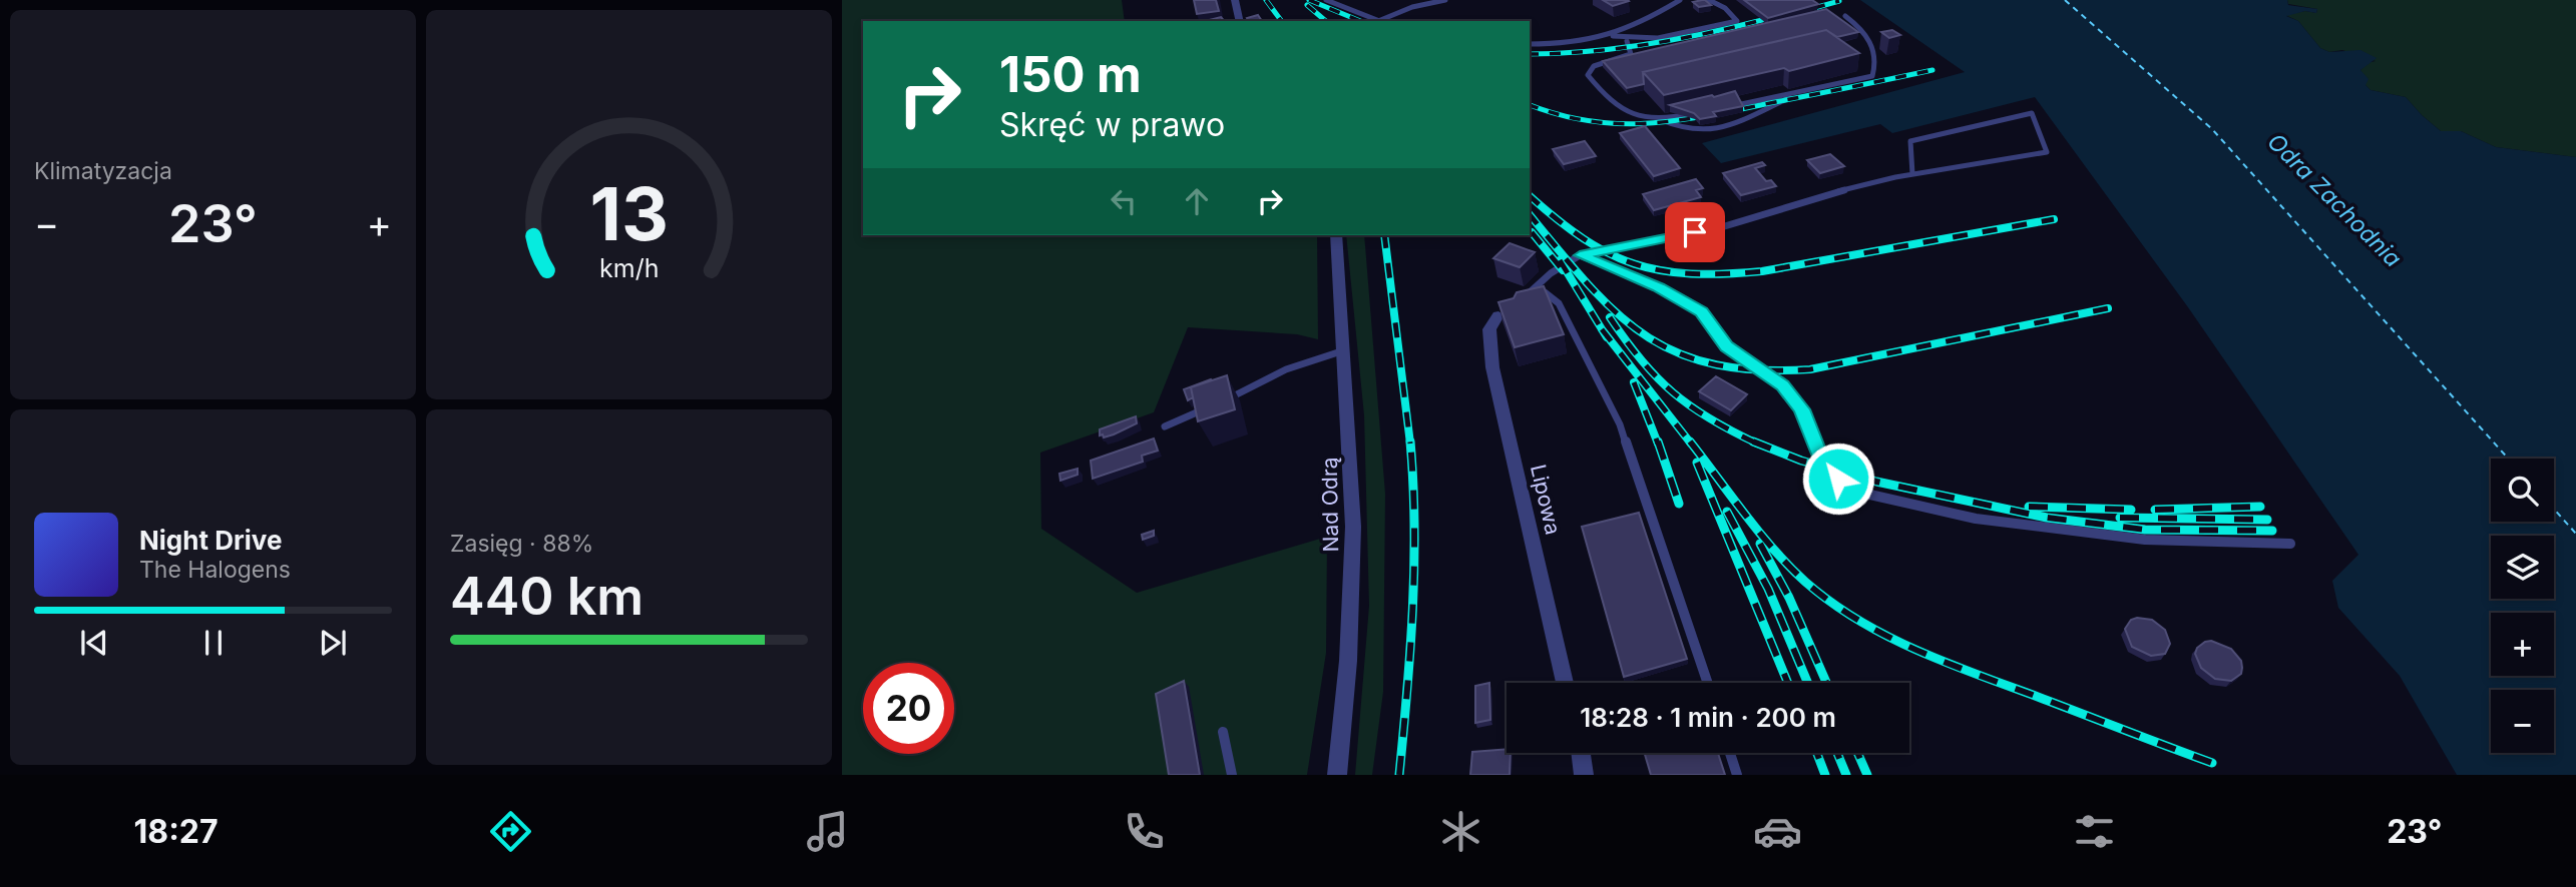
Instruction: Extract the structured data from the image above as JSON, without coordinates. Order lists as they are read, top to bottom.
{
  "streets": {
    "street": ["Lipowa", "Nad Odrą"]
  },
  "water": ["Odra Zachodnia"],
  "page": {
    "tile": [
      "Klimatyzacja",
      ["Zasięg · 88%", "440 km"]
    ],
    "turn": ["150 m", "Skręć w prawo"],
    "heat": ["−", "23°", "+"],
    "map_buttons": ["+", "−"],
    "song": ["Night Drive", "The Halogens"],
    "limit": "20",
    "trip": "18:28 · 1 min · 200 m",
    "tabs": ["18:27", "23°"],
    "gauge": ["13", "km/h"]
  }
}
